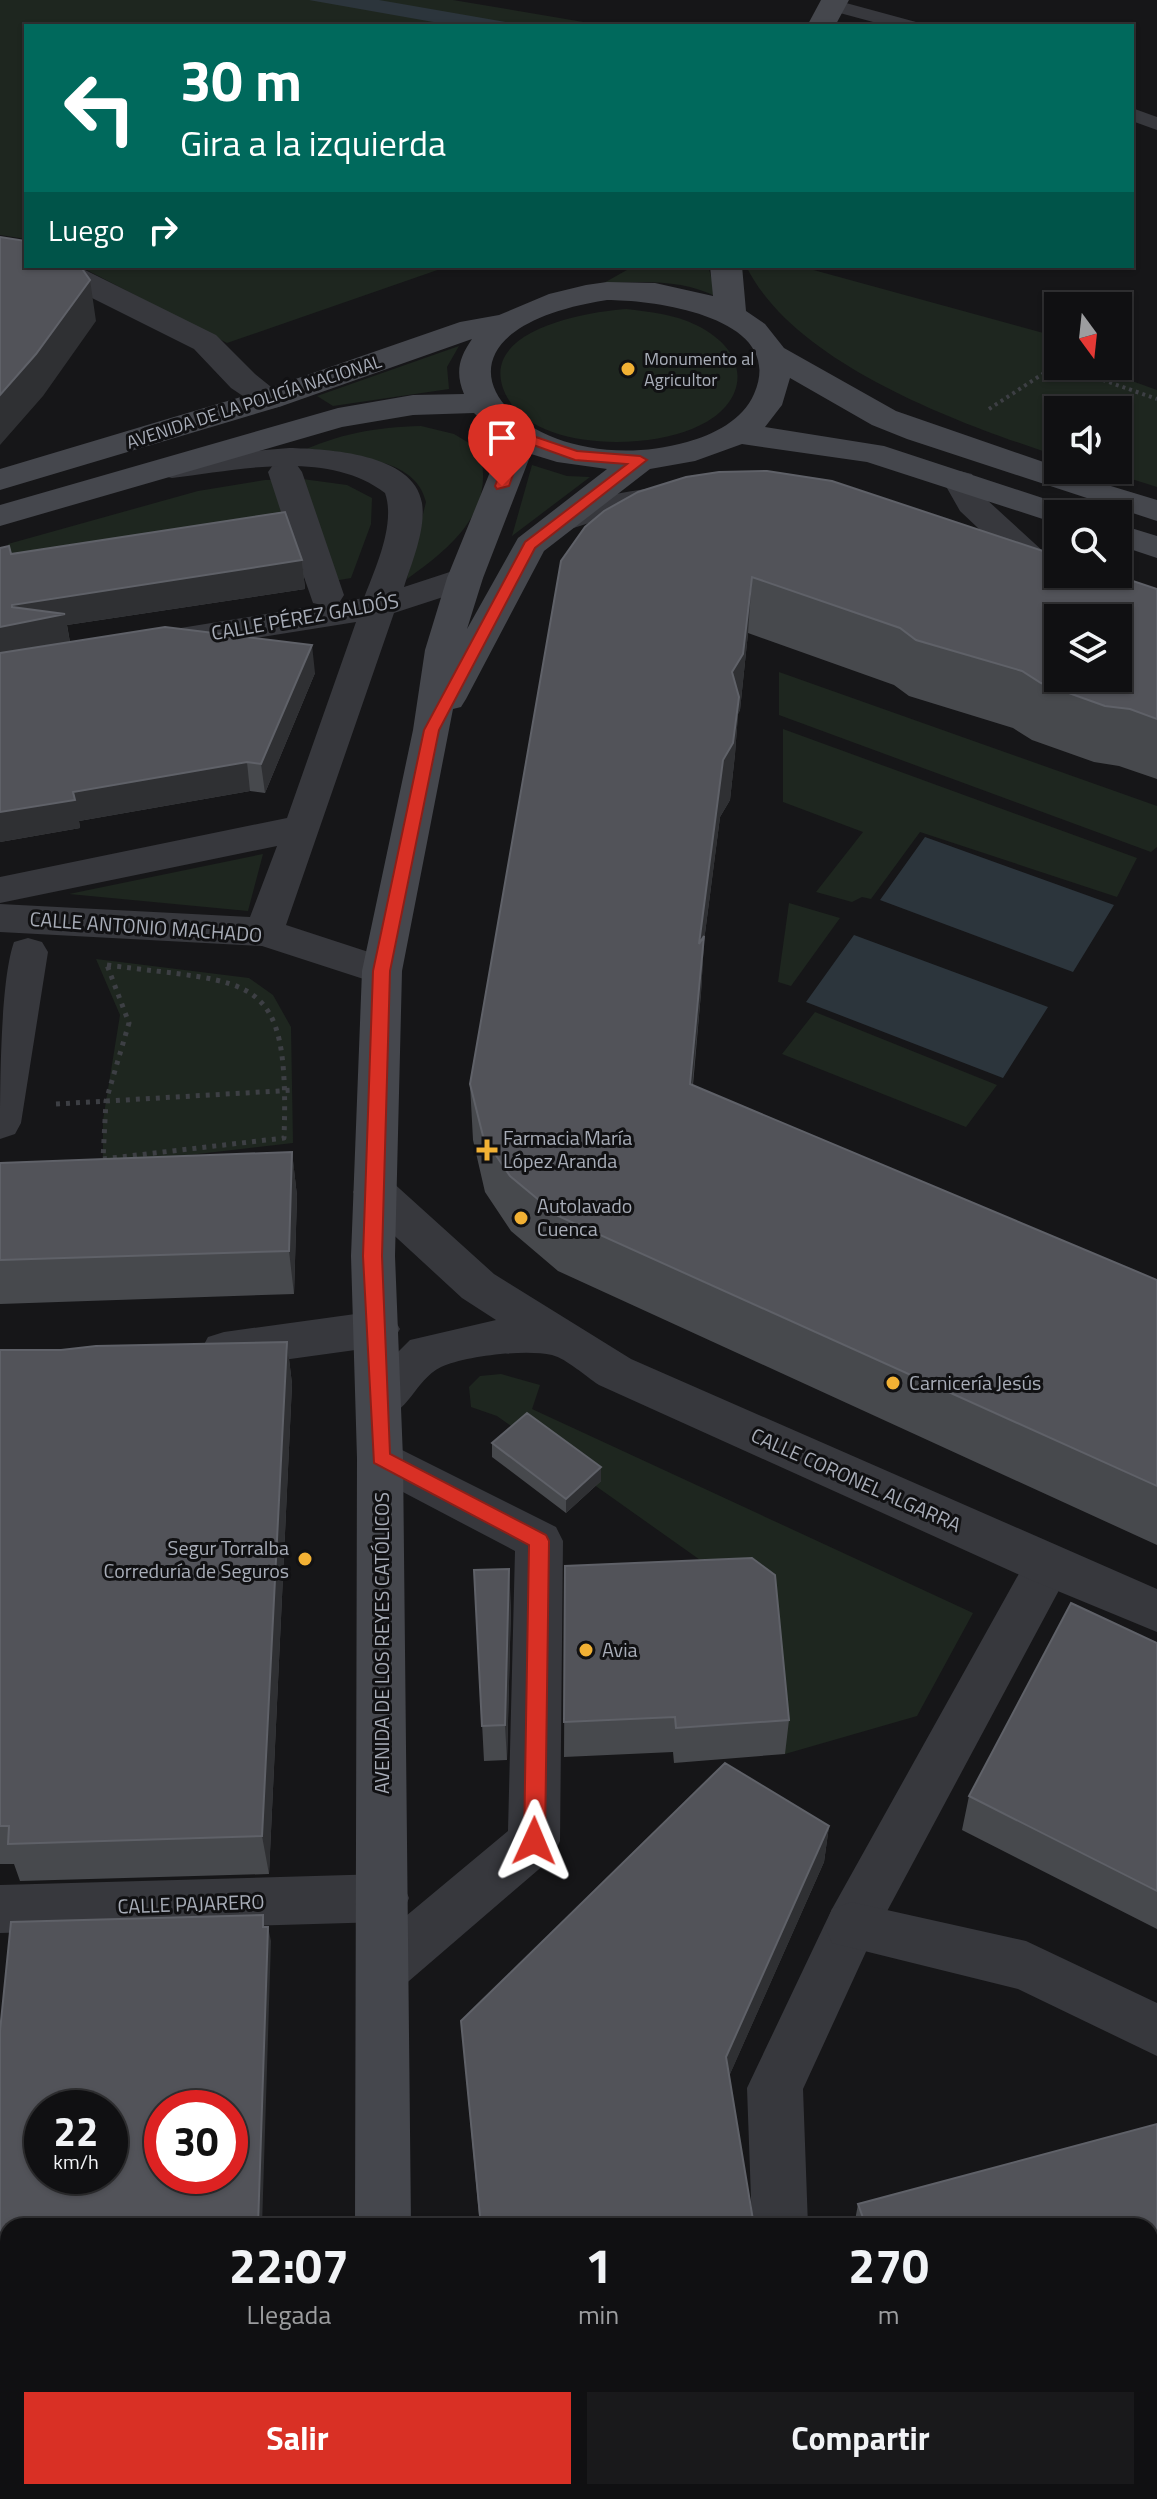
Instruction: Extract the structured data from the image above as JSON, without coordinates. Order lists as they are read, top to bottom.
{
  "streets": {
    "main road": ["AVENIDA DE LA POLICÍA NACIONAL", "AVENIDA DE LOS REYES CATÓLICOS"],
    "street": [
      "CALLE PÉREZ GALDÓS",
      "CALLE ANTONIO MACHADO",
      "CALLE CORONEL ALGARRA",
      "CALLE PAJARERO"
    ]
  },
  "crossings": [
    ["AVENIDA DE LA POLICÍA NACIONAL", "AVENIDA DE LOS REYES CATÓLICOS"],
    ["CALLE PÉREZ GALDÓS", "AVENIDA DE LOS REYES CATÓLICOS"],
    ["CALLE ANTONIO MACHADO", "AVENIDA DE LOS REYES CATÓLICOS"],
    ["CALLE CORONEL ALGARRA", "AVENIDA DE LOS REYES CATÓLICOS"],
    ["AVENIDA DE LOS REYES CATÓLICOS", "CALLE PAJARERO"]
  ],
  "places": {
    "other": [
      "Monumento al Agricultor",
      "Autolavado Cuenca",
      "Carnicería Jesús",
      "Segur Torralba Correduría de Seguros",
      "Avia"
    ],
    "health": ["Farmacia María López Aranda"]
  },
  "north": "bottom",
  "page": {
    "turn": ["30 m", "Gira a la izquierda"],
    "then": "Luego",
    "speed": "22 km/h",
    "limit": "30",
    "eta": [
      "22:07",
      "Llegada",
      "1",
      "min",
      "270",
      "m"
    ],
    "buttons": ["Salir", "Compartir"]
  }
}
